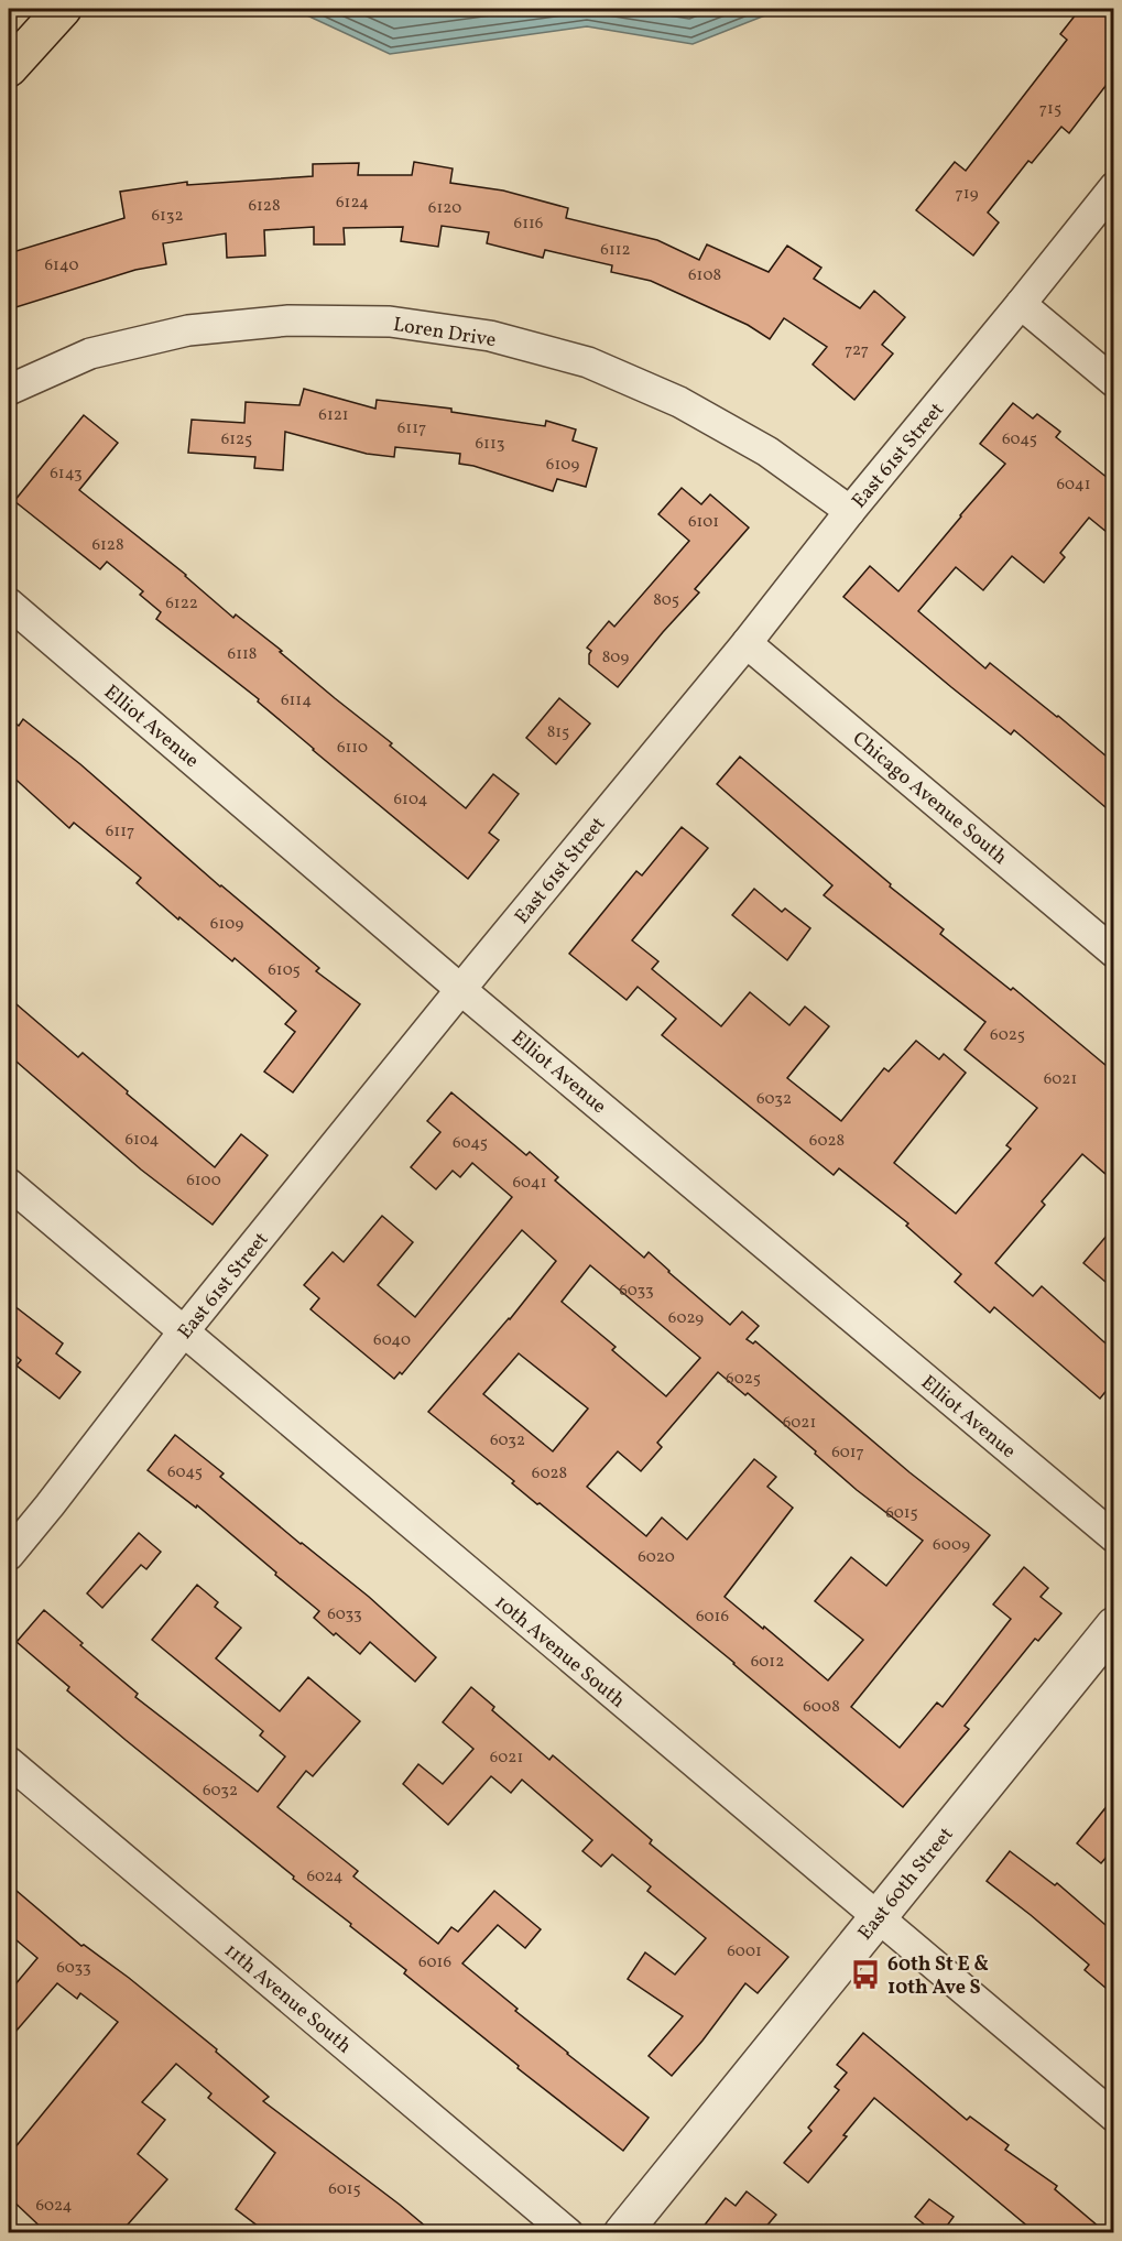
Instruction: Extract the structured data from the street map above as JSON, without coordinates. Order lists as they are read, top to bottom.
{
  "streets": {
    "street": [
      "Loren Drive",
      "East 61st Street",
      "Elliot Avenue",
      "Chicago Avenue South",
      "10th Avenue South",
      "East 60th Street",
      "11th Avenue South"
    ]
  },
  "crossings": [
    ["Loren Drive", "East 61st Street"],
    ["East 61st Street", "Elliot Avenue"],
    ["East 61st Street", "Chicago Avenue South"],
    ["East 61st Street", "10th Avenue South"],
    ["10th Avenue South", "East 60th Street"]
  ],
  "places": {
    "bus stop": ["60th St E & 10th Ave S"]
  },
  "house_numbers": [
    "715",
    "719",
    "6124",
    "6128",
    "6120",
    "6132",
    "6116",
    "6112",
    "6140",
    "6108",
    "727",
    "6121",
    "6117",
    "6125",
    "6045",
    "6113",
    "6109",
    "6143",
    "6041",
    "6101",
    "6128",
    "805",
    "6122",
    "6118",
    "809",
    "6114",
    "815",
    "6110",
    "6104",
    "6117",
    "6109",
    "6105",
    "6025",
    "6021",
    "6032",
    "6104",
    "6028",
    "6045",
    "6100",
    "6041",
    "6033",
    "6029",
    "6040",
    "6025",
    "6021",
    "6032",
    "6017",
    "6045",
    "6028",
    "6015",
    "6009",
    "6020",
    "6033",
    "6016",
    "6012",
    "6008",
    "6021",
    "6032",
    "6024",
    "6001",
    "6016",
    "6033",
    "6015",
    "6024"
  ]
}
